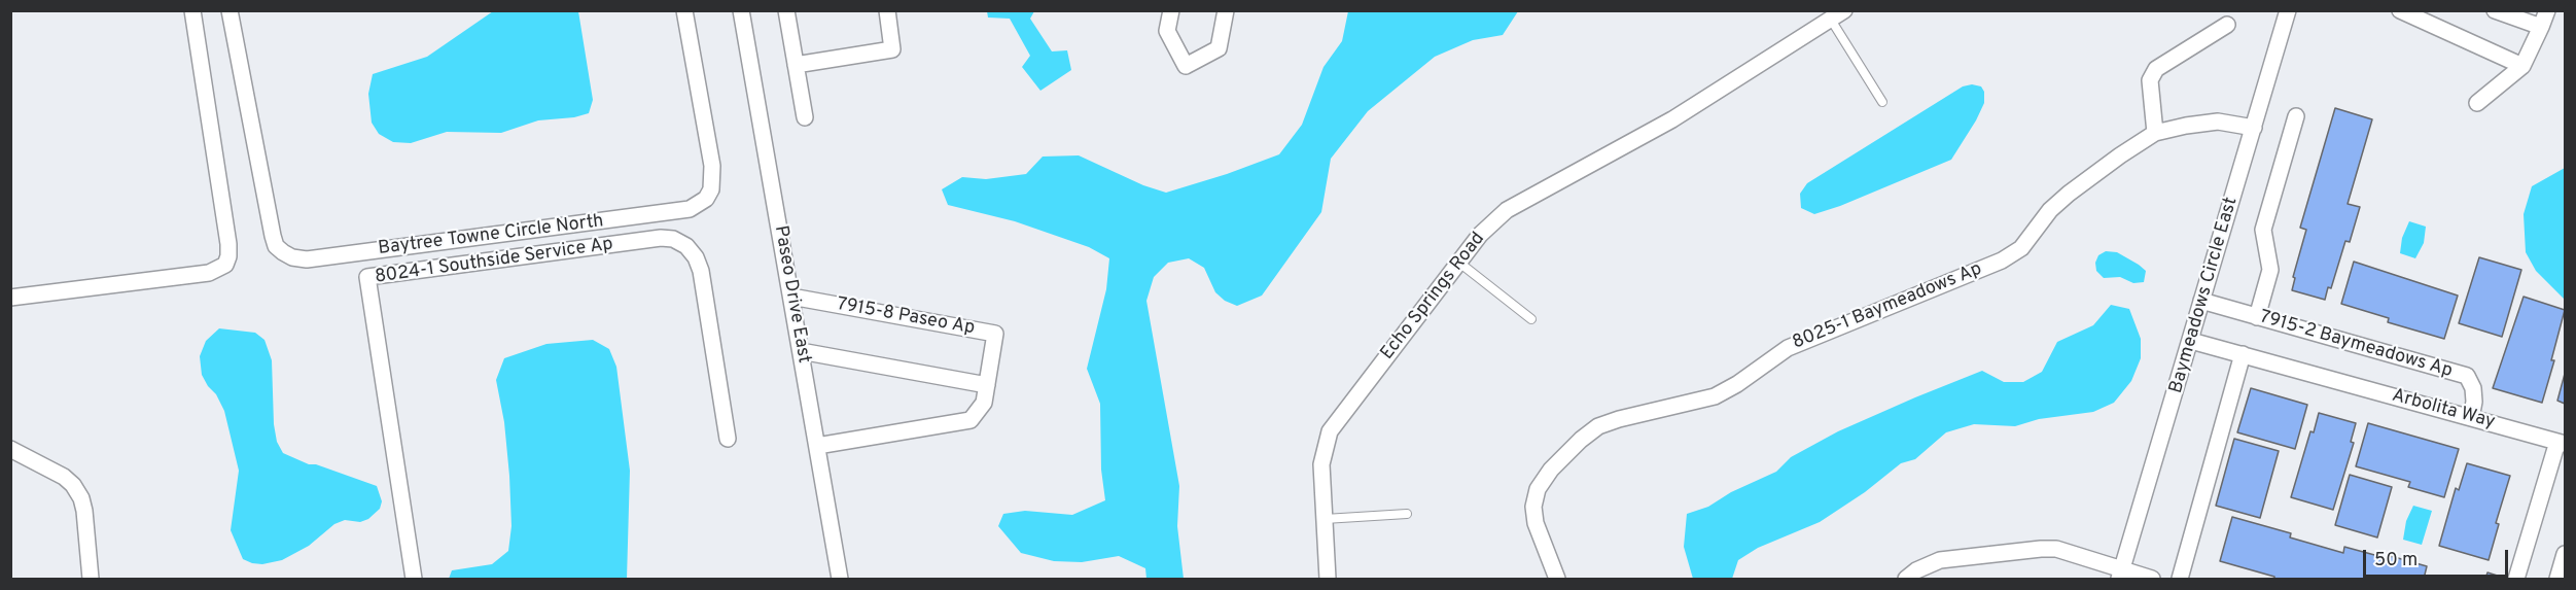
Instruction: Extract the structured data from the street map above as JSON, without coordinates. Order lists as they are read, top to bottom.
{
  "streets": {
    "street": [
      "Baytree Towne Circle North",
      "8024-1 Southside Service Ap",
      "Paseo Drive East",
      "Baymeadows Circle East",
      "Echo Springs Road",
      "8025-1 Baymeadows Ap",
      "7915-8 Paseo Ap",
      "7915-2 Baymeadows Ap",
      "Arbolita Way"
    ]
  },
  "crossings": [
    ["Paseo Drive East", "7915-8 Paseo Ap"],
    ["Baymeadows Circle East", "8025-1 Baymeadows Ap"],
    ["Baymeadows Circle East", "7915-2 Baymeadows Ap"],
    ["Baymeadows Circle East", "Arbolita Way"],
    ["7915-2 Baymeadows Ap", "Arbolita Way"]
  ],
  "scale_bar": "50 m"
}
